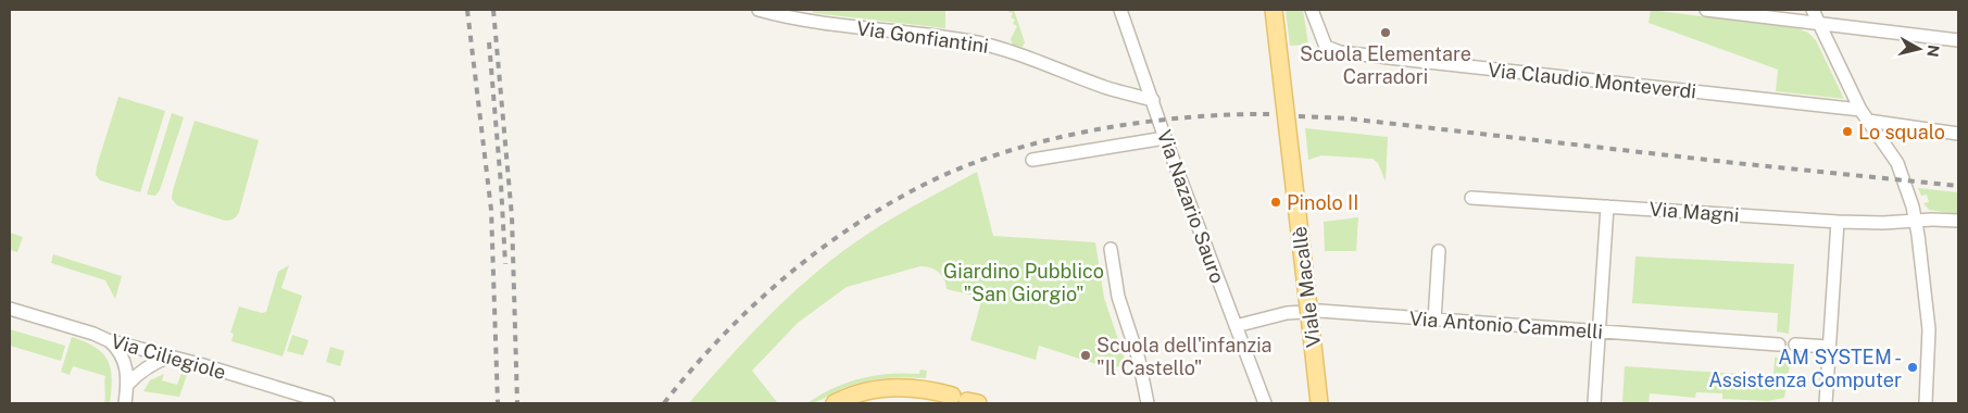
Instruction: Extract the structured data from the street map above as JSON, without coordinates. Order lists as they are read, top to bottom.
{
  "streets": {
    "main road": ["Viale Macallè"],
    "street": [
      "Via Gonfiantini",
      "Via Claudio Monteverdi",
      "Via Nazario Sauro",
      "Via Magni",
      "Via Antonio Cammelli",
      "Via Ciliegiole"
    ]
  },
  "crossings": [
    ["Via Gonfiantini", "Via Nazario Sauro"],
    ["Via Nazario Sauro", "Via Antonio Cammelli"]
  ],
  "parks": ["Giardino Pubblico \"San Giorgio\""],
  "places": [
    "Scuola Elementare Carradori",
    "Lo squalo",
    "Pinolo II",
    "Scuola dell'infanzia \"Il Castello\"",
    "AM SYSTEM - Assistenza Computer"
  ],
  "north": "right"
}
